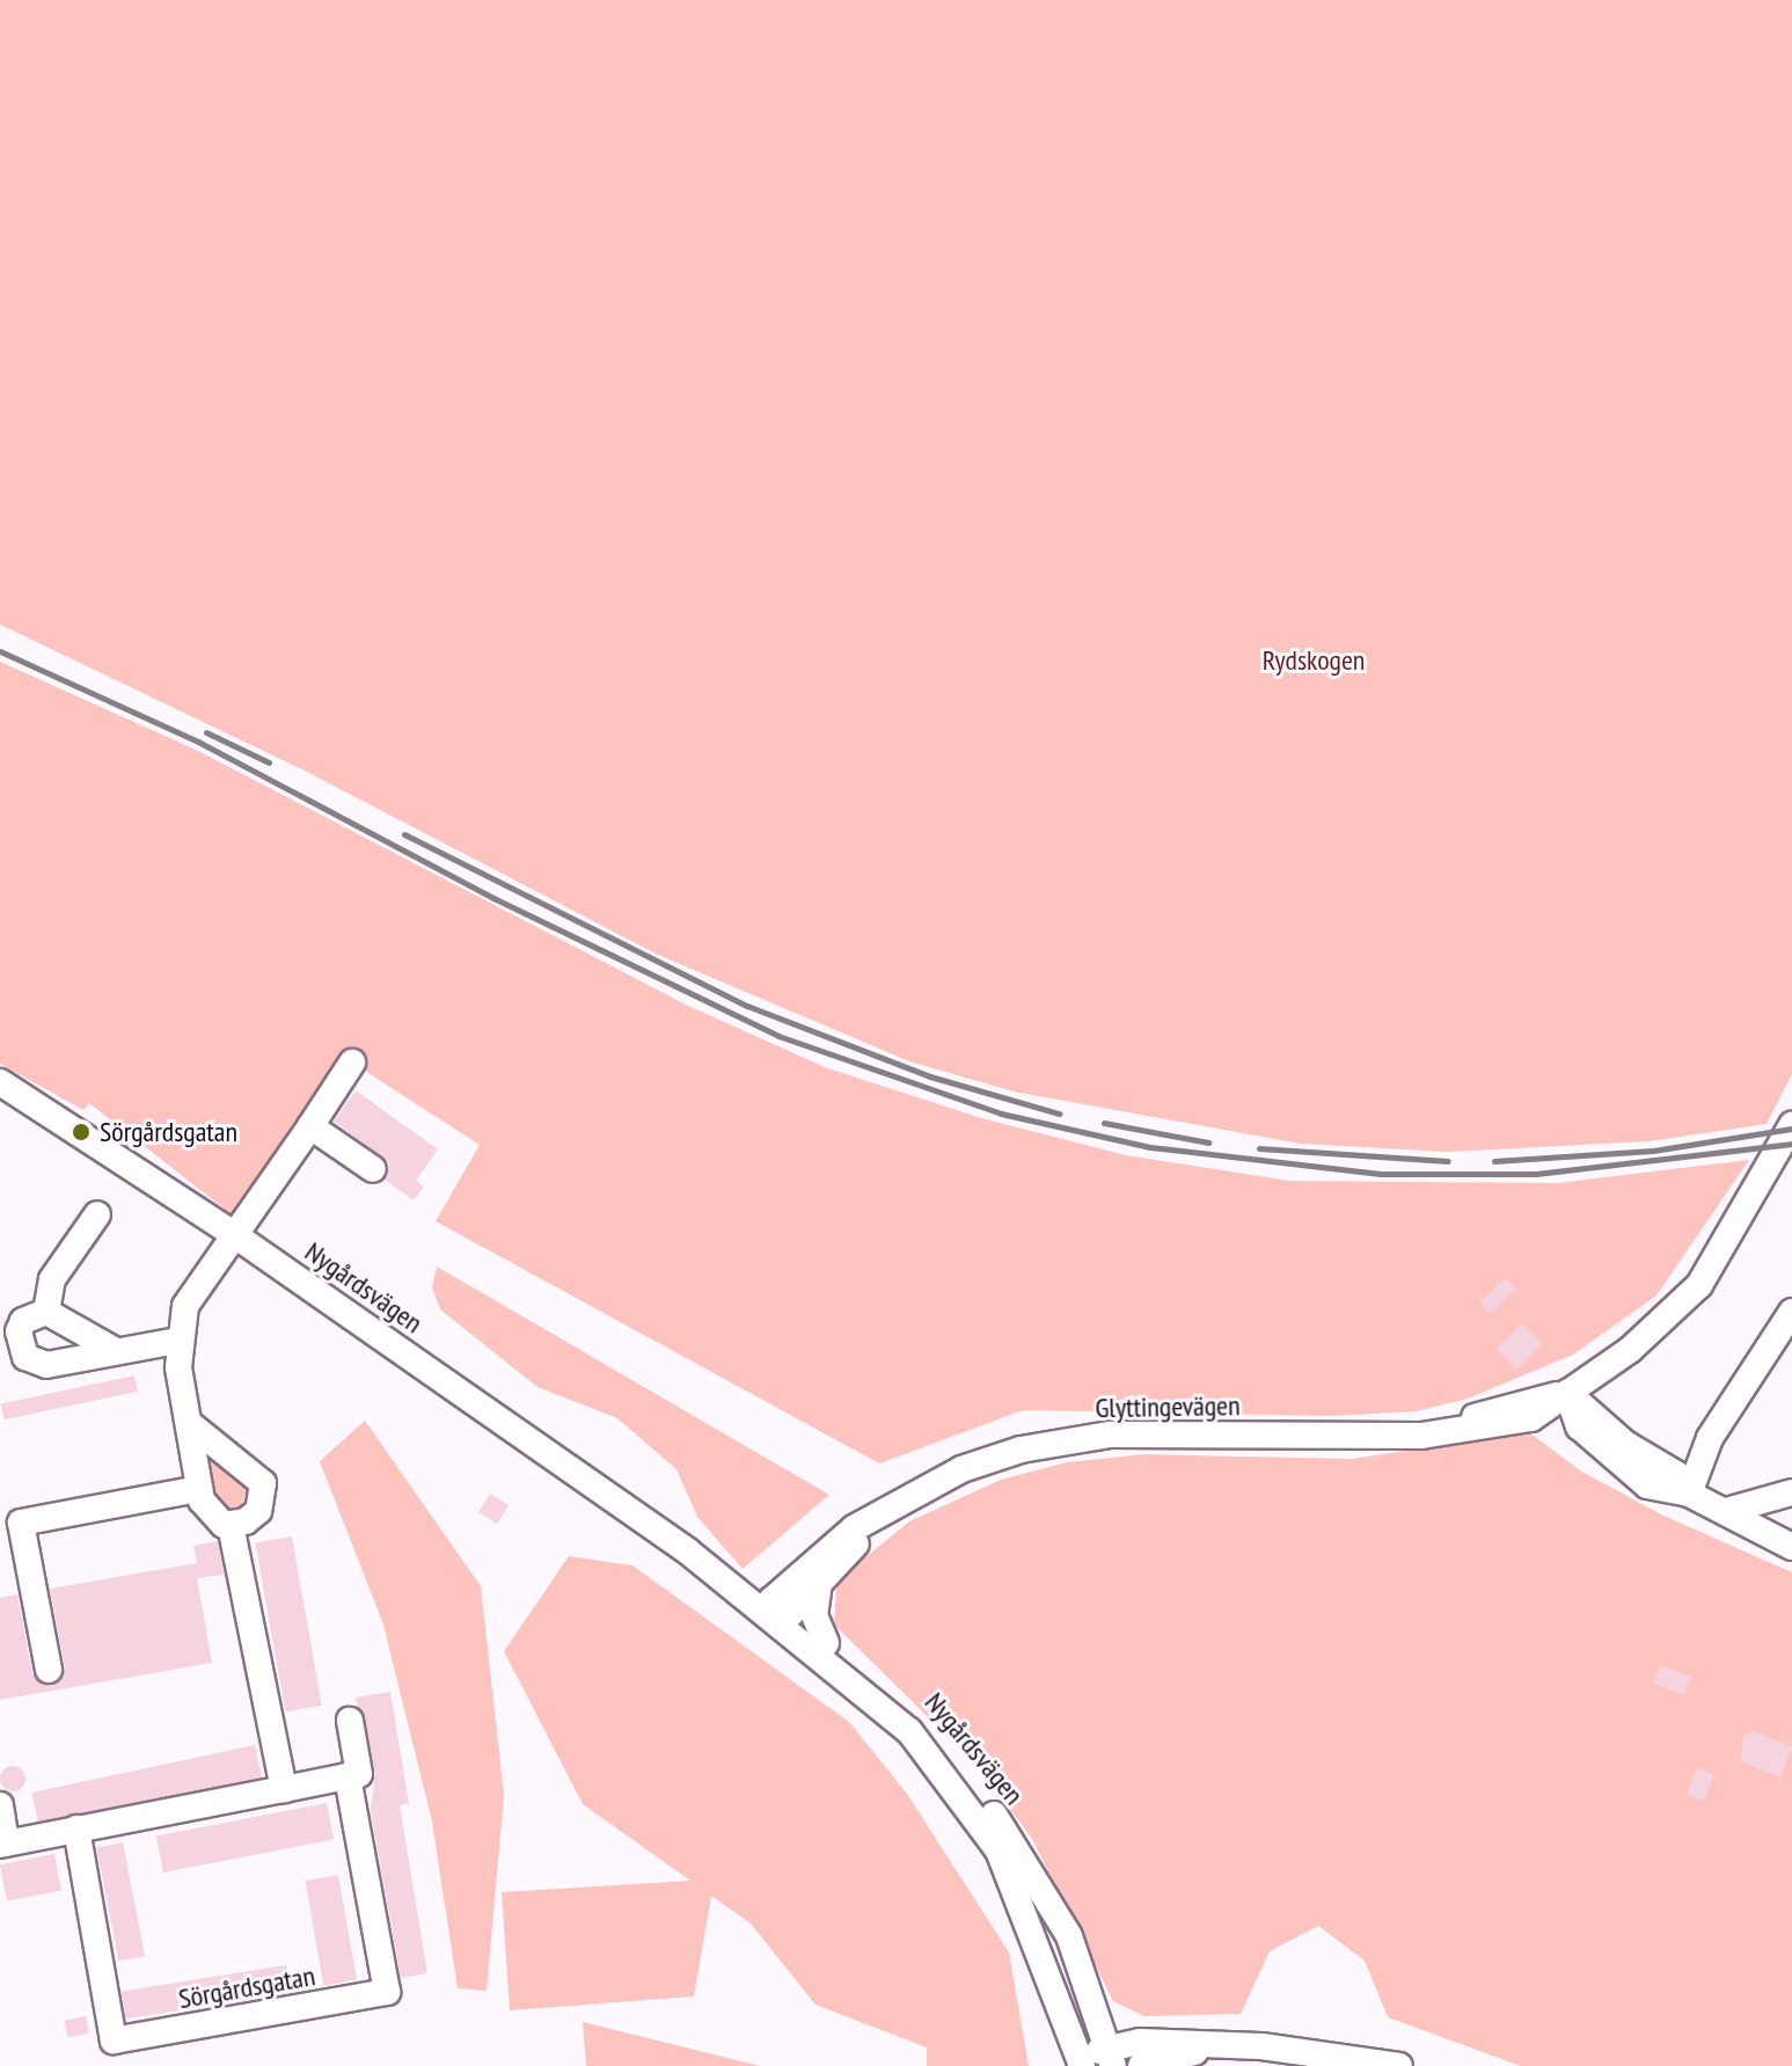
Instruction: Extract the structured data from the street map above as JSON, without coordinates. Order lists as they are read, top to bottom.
{
  "streets": {
    "street": ["Nygårdsvägen", "Glyttingevägen", "Sörgårdsgatan"]
  },
  "crossings": [
    ["Nygårdsvägen", "Glyttingevägen"]
  ],
  "parks": ["Rydskogen"],
  "places": ["Sörgårdsgatan"]
}
